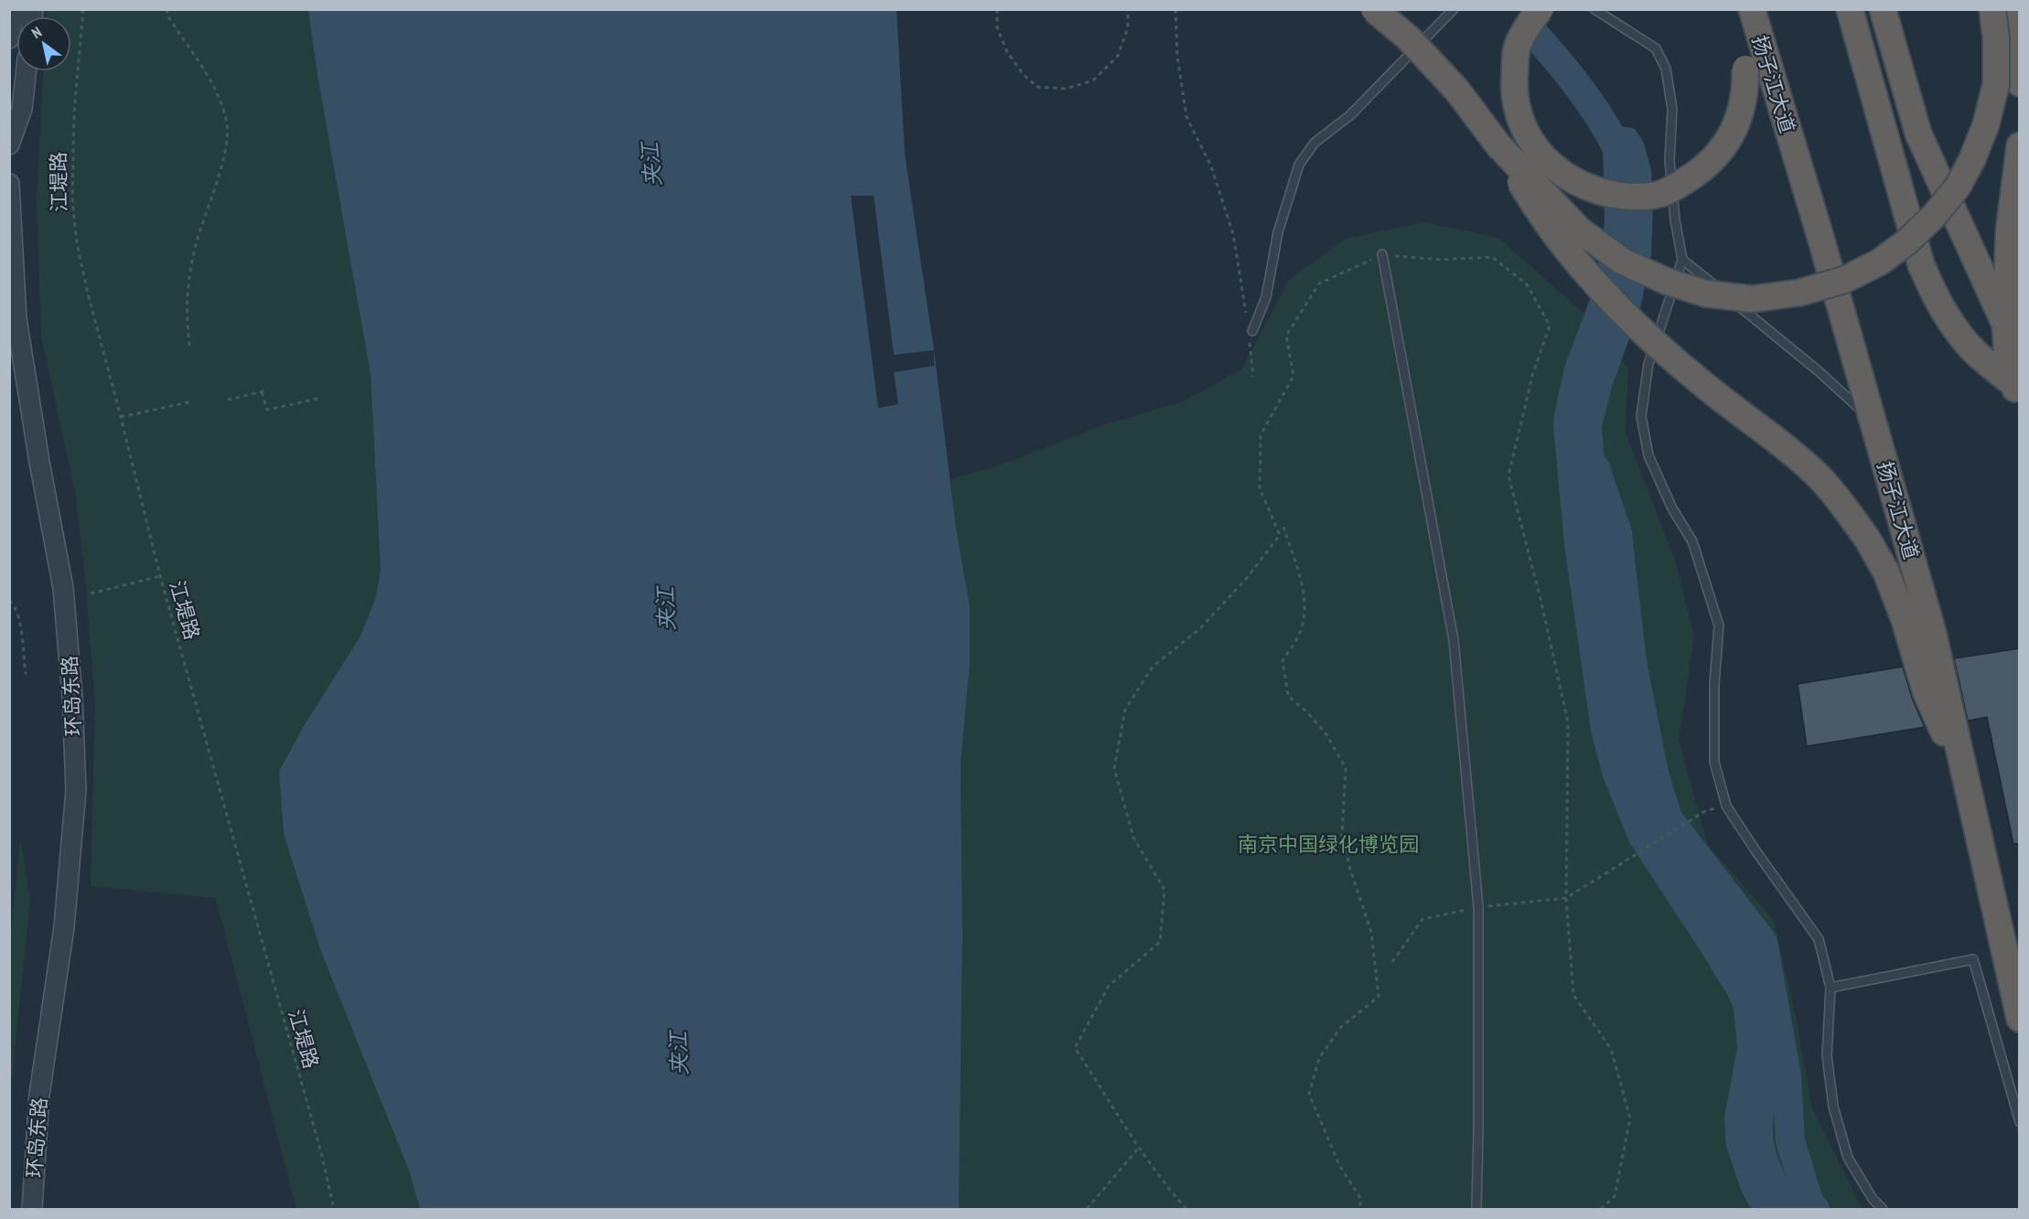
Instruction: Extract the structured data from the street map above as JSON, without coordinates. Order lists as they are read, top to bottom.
{
  "streets": {
    "highway": ["扬子江大道"],
    "street": ["环岛东路"],
    "path": ["江堤路"]
  },
  "water": ["夹江"],
  "parks": ["南京中国绿化博览园"],
  "north": "top left"
}
